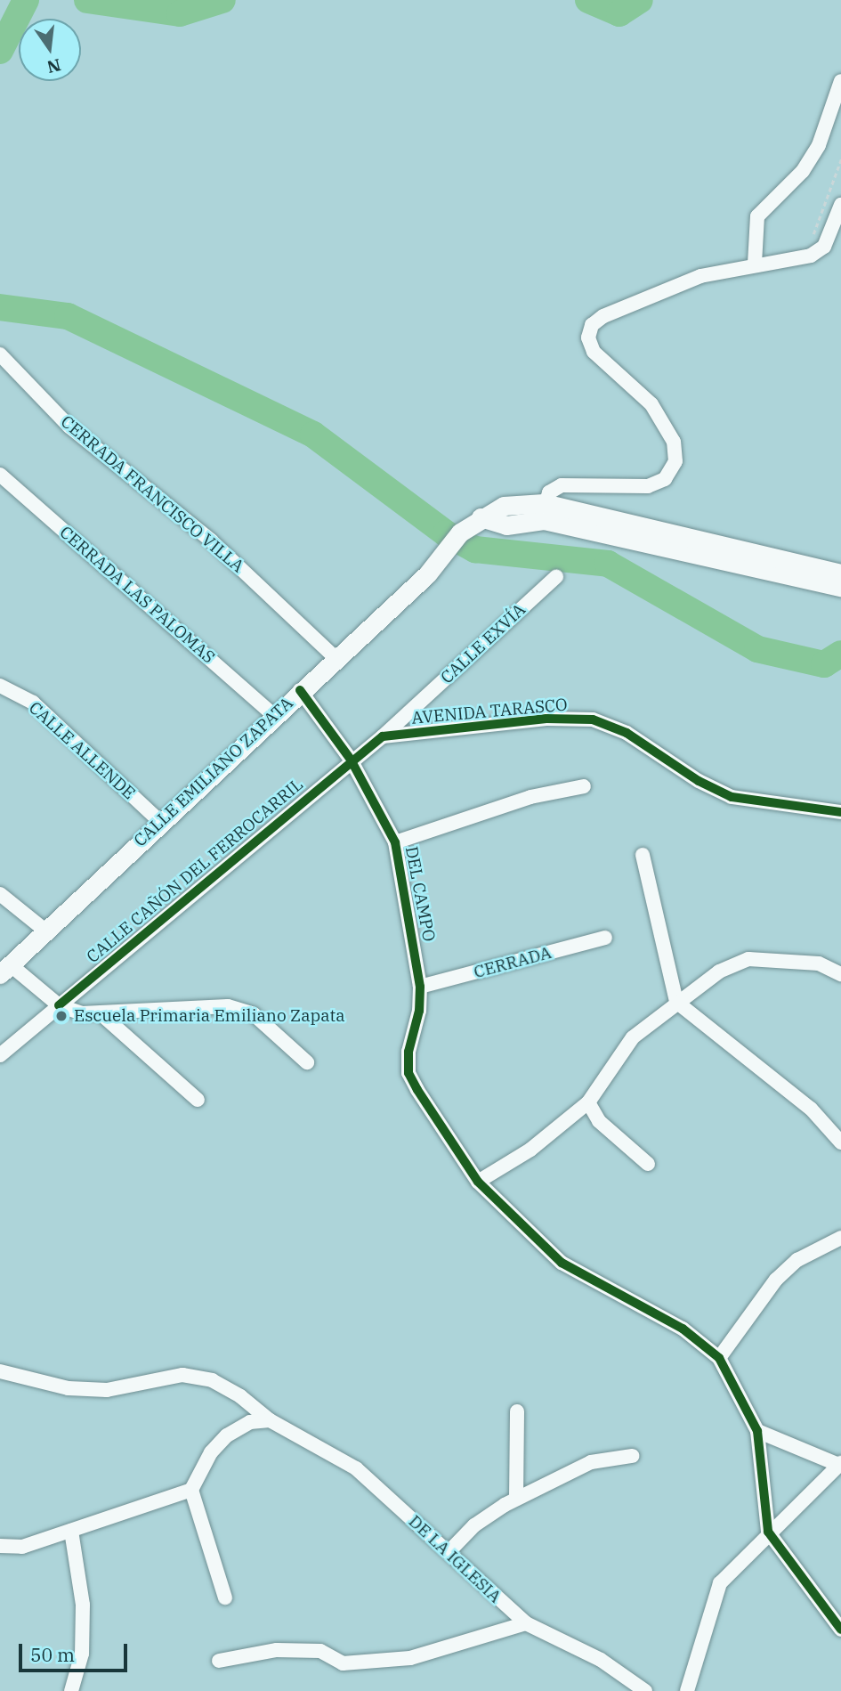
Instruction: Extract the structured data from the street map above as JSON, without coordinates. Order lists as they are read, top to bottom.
{
  "streets": {
    "main road": ["CALLE EMILIANO ZAPATA"],
    "street": [
      "CERRADA FRANCISCO VILLA",
      "CERRADA LAS PALOMAS",
      "CALLE EXVÍA",
      "AVENIDA TARASCO",
      "CALLE ALLENDE",
      "CALLE CAÑÓN DEL FERROCARRIL",
      "DEL CAMPO",
      "CERRADA",
      "DE LA IGLESIA"
    ]
  },
  "crossings": [
    ["CERRADA FRANCISCO VILLA", "CALLE EMILIANO ZAPATA"],
    ["CERRADA LAS PALOMAS", "CALLE EMILIANO ZAPATA"],
    ["CALLE EXVÍA", "AVENIDA TARASCO"],
    ["AVENIDA TARASCO", "CALLE CAÑÓN DEL FERROCARRIL"],
    ["AVENIDA TARASCO", "DEL CAMPO"],
    ["CALLE ALLENDE", "CALLE EMILIANO ZAPATA"],
    ["CALLE EMILIANO ZAPATA", "DEL CAMPO"],
    ["CALLE CAÑÓN DEL FERROCARRIL", "DEL CAMPO"],
    ["DEL CAMPO", "CERRADA"]
  ],
  "places": ["Escuela Primaria Emiliano Zapata"],
  "scale_bar": "50 m",
  "north": "bottom"
}
